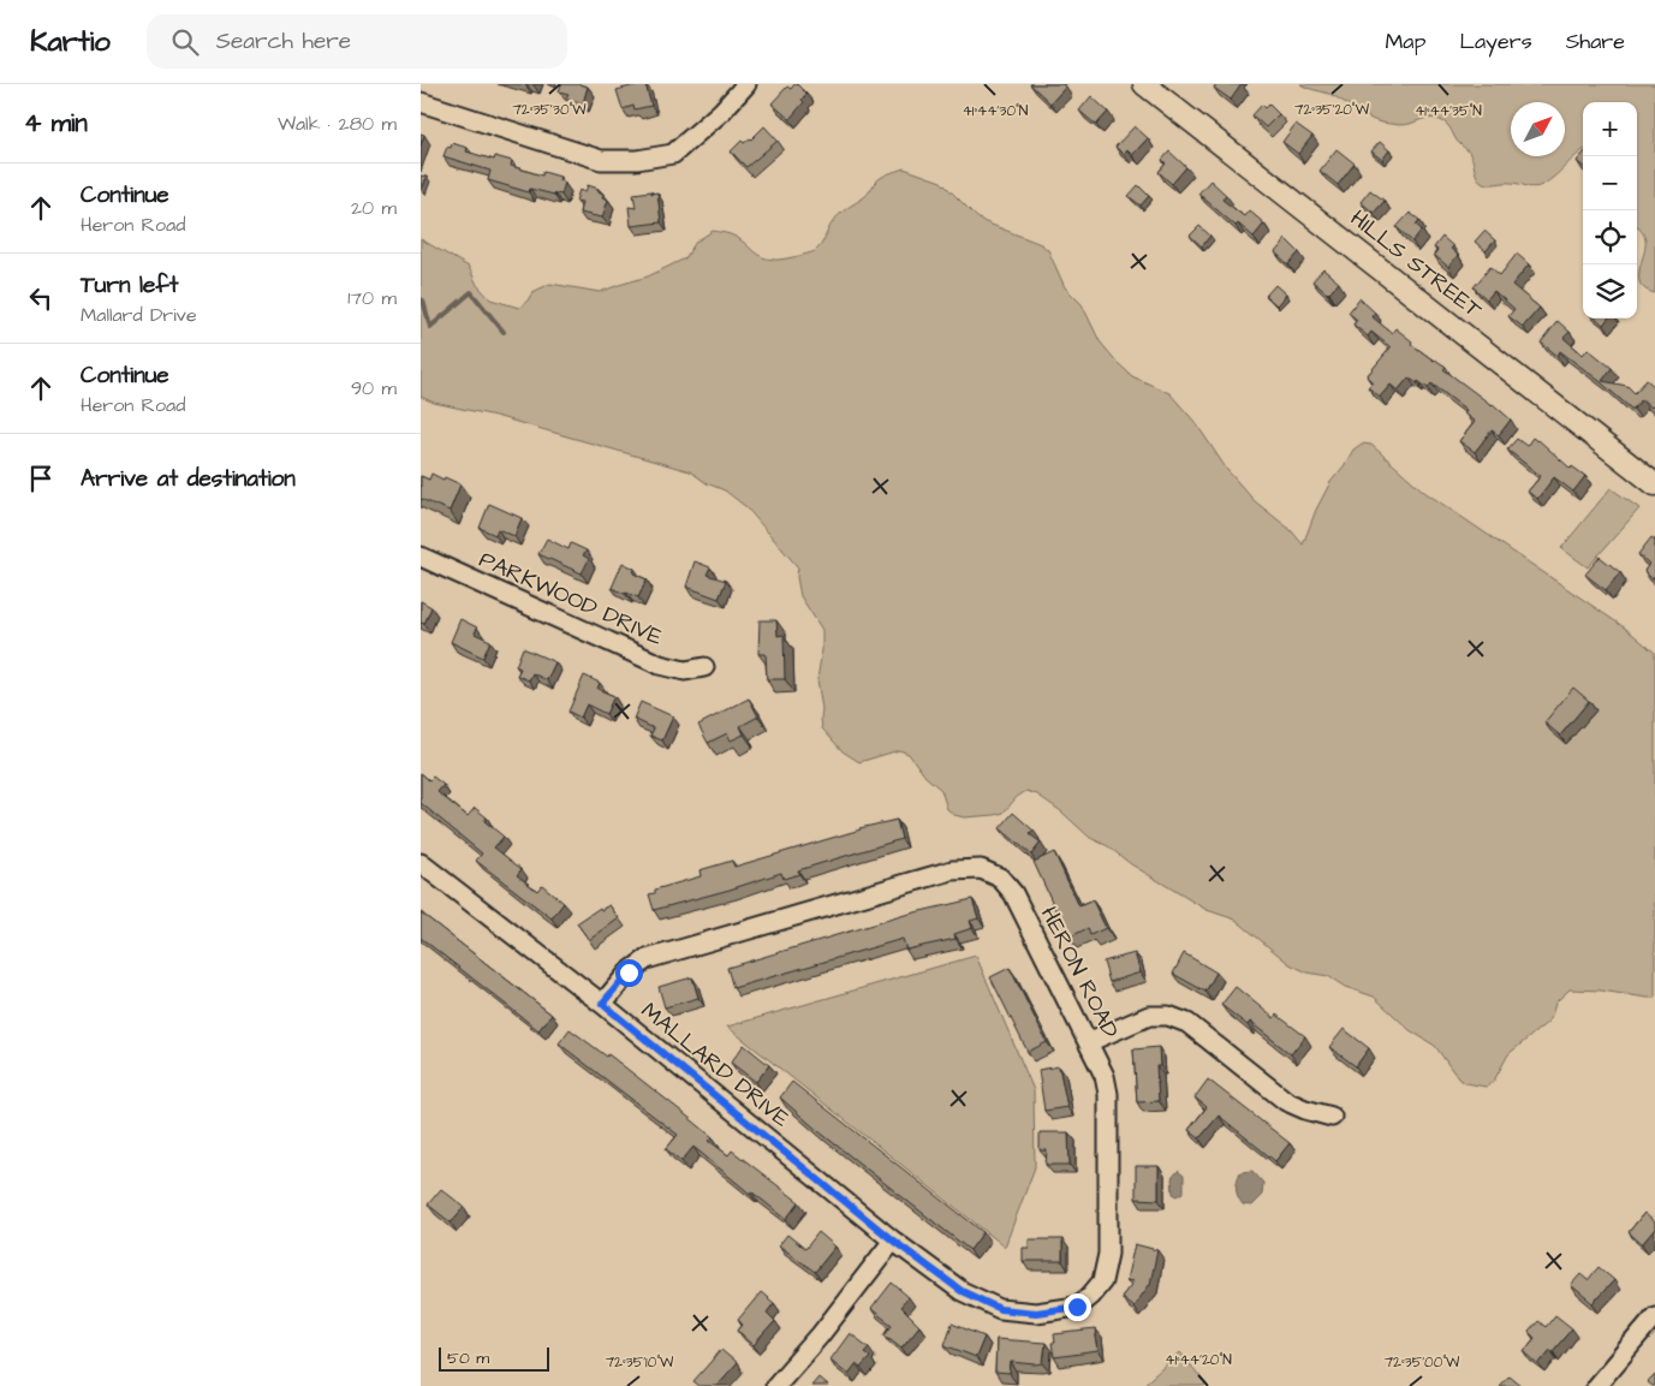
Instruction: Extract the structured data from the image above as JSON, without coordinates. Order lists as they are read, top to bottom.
{
  "streets": {
    "street": [
      "HILLS STREET",
      "PARKWOOD DRIVE",
      "HERON ROAD",
      "MALLARD DRIVE"
    ]
  },
  "crossings": [
    ["HERON ROAD", "MALLARD DRIVE"]
  ],
  "scale_bar": "50 m",
  "north": "top right",
  "page": {
    "header": "Kartio",
    "search": "Search here",
    "nav": ["Map", "Layers", "Share"],
    "heading": ["4 min", "Walk · 280 m"],
    "map_buttons": ["+", "−"],
    "list": [
      ["Continue", "Heron Road", "20 m"],
      ["Turn left", "Mallard Drive", "170 m"],
      ["Continue", "Heron Road", "90 m"],
      "Arrive at destination"
    ],
    "scale": "50 m"
  },
  "coordinates": [
    "72°35'30\"W",
    "72°35'20\"W",
    "41°44'30\"N",
    "41°44'35\"N",
    "41°44'20\"N",
    "72°35'10\"W",
    "72°35'00\"W"
  ]
}
